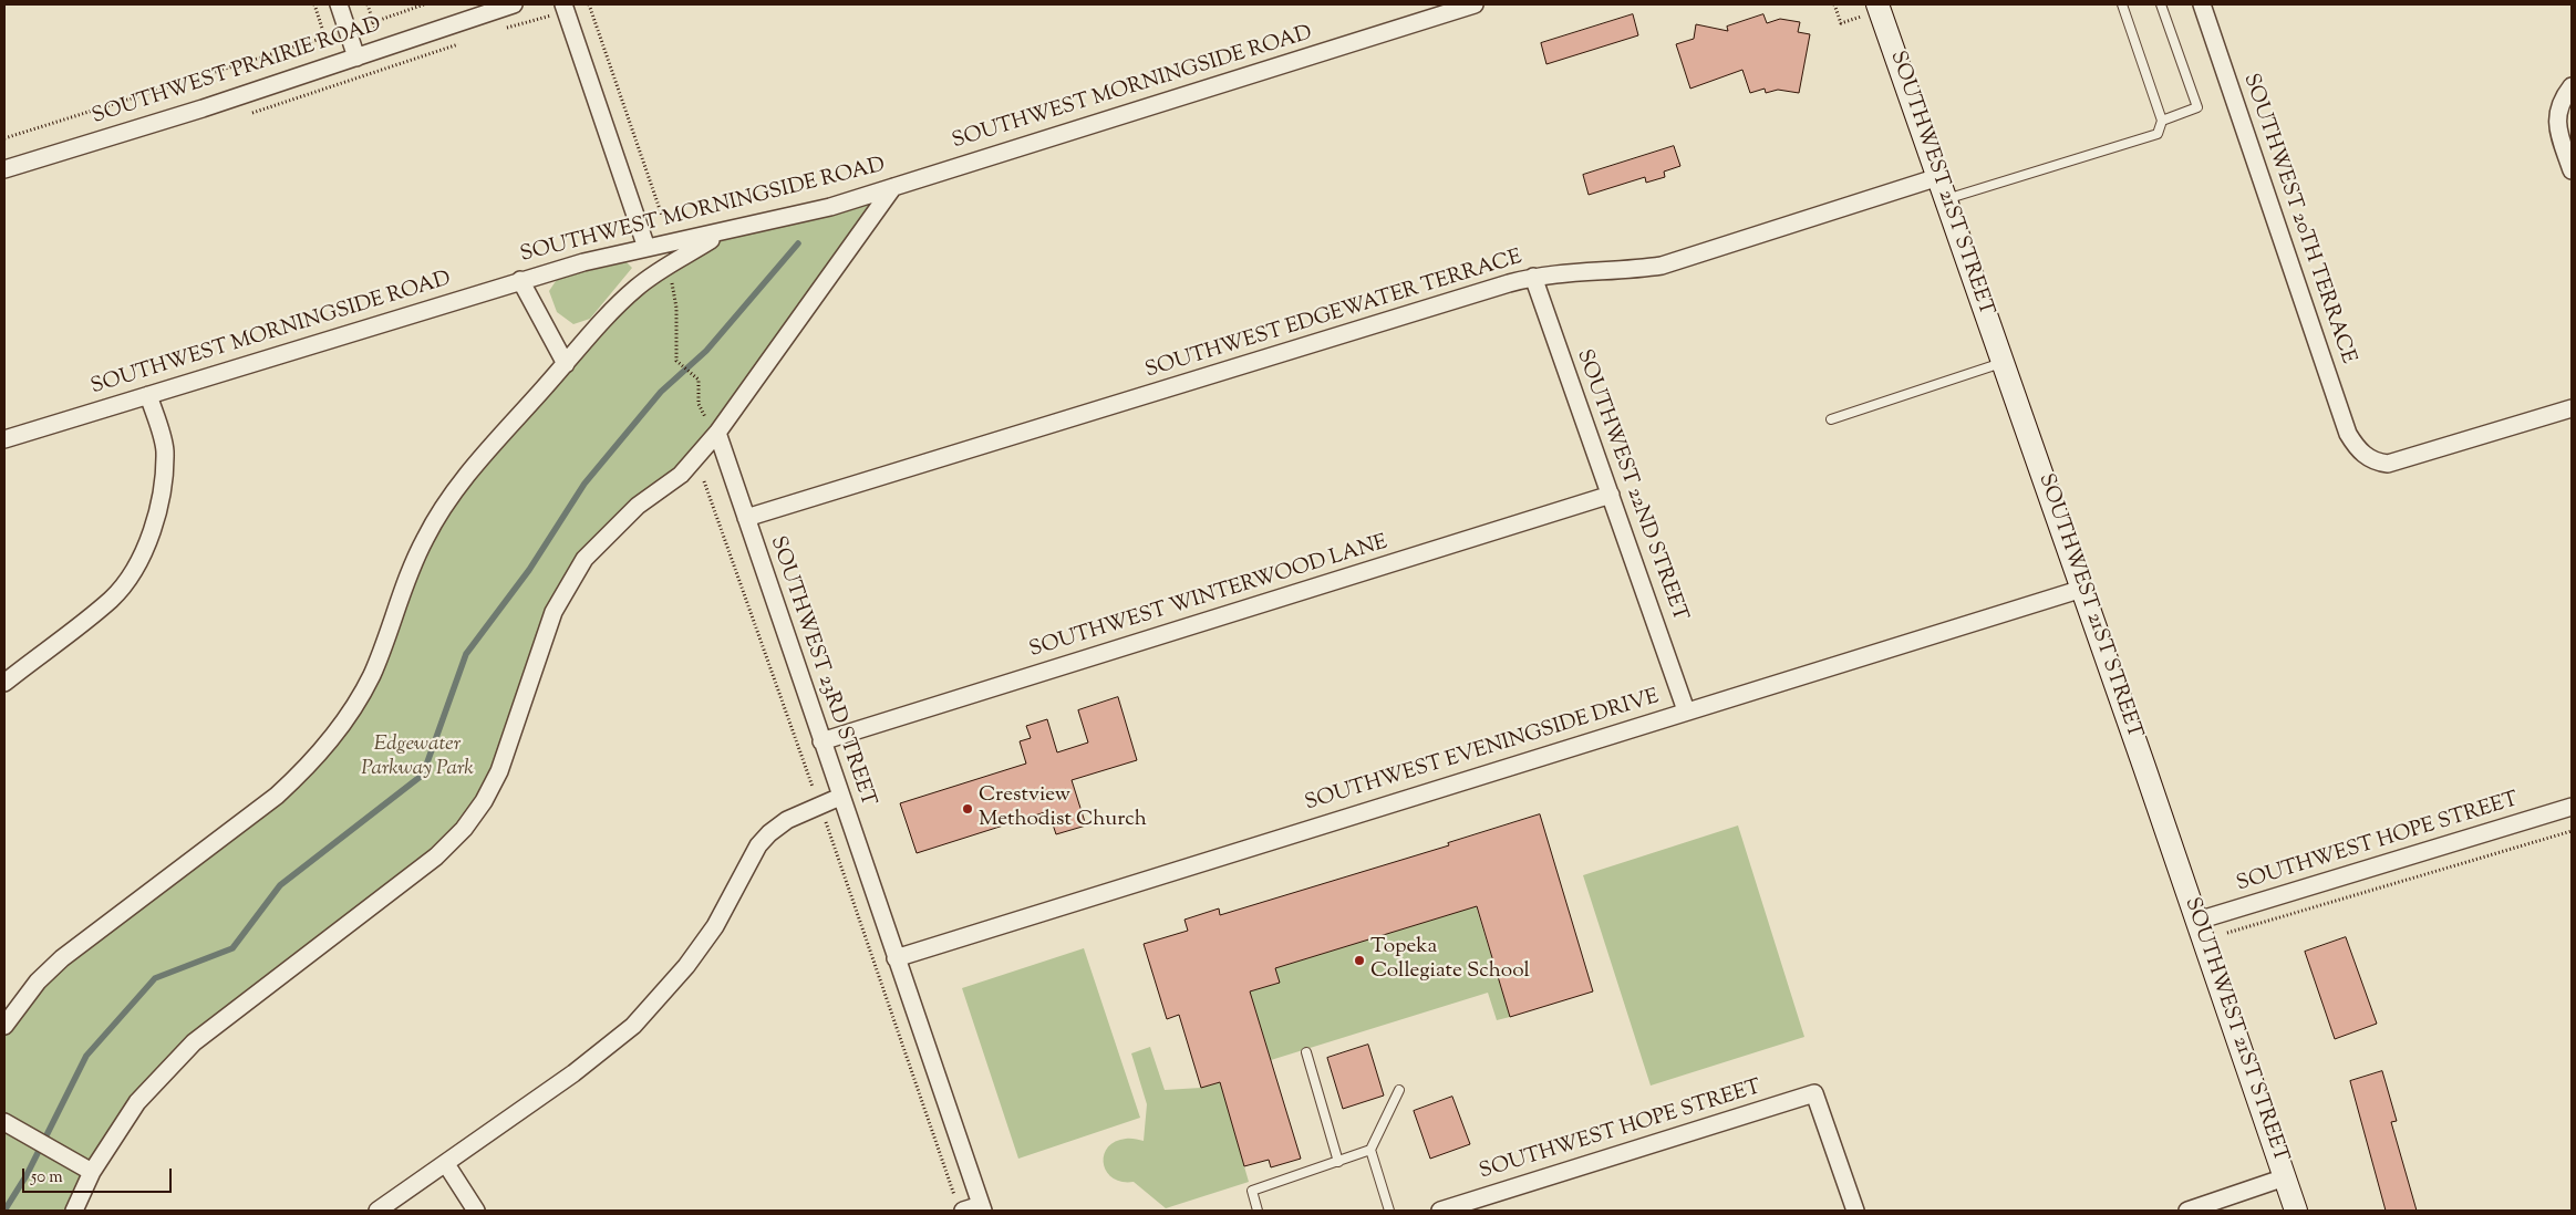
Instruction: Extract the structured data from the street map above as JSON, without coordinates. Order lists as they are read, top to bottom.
{
  "streets": {
    "main road": ["SOUTHWEST 21ST STREET"],
    "street": [
      "SOUTHWEST PRAIRIE ROAD",
      "SOUTHWEST MORNINGSIDE ROAD",
      "SOUTHWEST 20TH TERRACE",
      "SOUTHWEST EDGEWATER TERRACE",
      "SOUTHWEST 22ND STREET",
      "SOUTHWEST WINTERWOOD LANE",
      "SOUTHWEST 23RD STREET",
      "SOUTHWEST EVENINGSIDE DRIVE",
      "SOUTHWEST HOPE STREET"
    ]
  },
  "crossings": [
    ["SOUTHWEST 21ST STREET", "SOUTHWEST EDGEWATER TERRACE"],
    ["SOUTHWEST 21ST STREET", "SOUTHWEST EVENINGSIDE DRIVE"],
    ["SOUTHWEST 21ST STREET", "SOUTHWEST HOPE STREET"],
    ["SOUTHWEST EDGEWATER TERRACE", "SOUTHWEST 22ND STREET"],
    ["SOUTHWEST EDGEWATER TERRACE", "SOUTHWEST 23RD STREET"],
    ["SOUTHWEST 22ND STREET", "SOUTHWEST WINTERWOOD LANE"],
    ["SOUTHWEST 22ND STREET", "SOUTHWEST EVENINGSIDE DRIVE"],
    ["SOUTHWEST WINTERWOOD LANE", "SOUTHWEST 23RD STREET"],
    ["SOUTHWEST 23RD STREET", "SOUTHWEST EVENINGSIDE DRIVE"]
  ],
  "parks": ["Edgewater Parkway Park"],
  "places": ["Crestview Methodist Church", "Topeka Collegiate School"],
  "scale_bar": "50 m"
}
